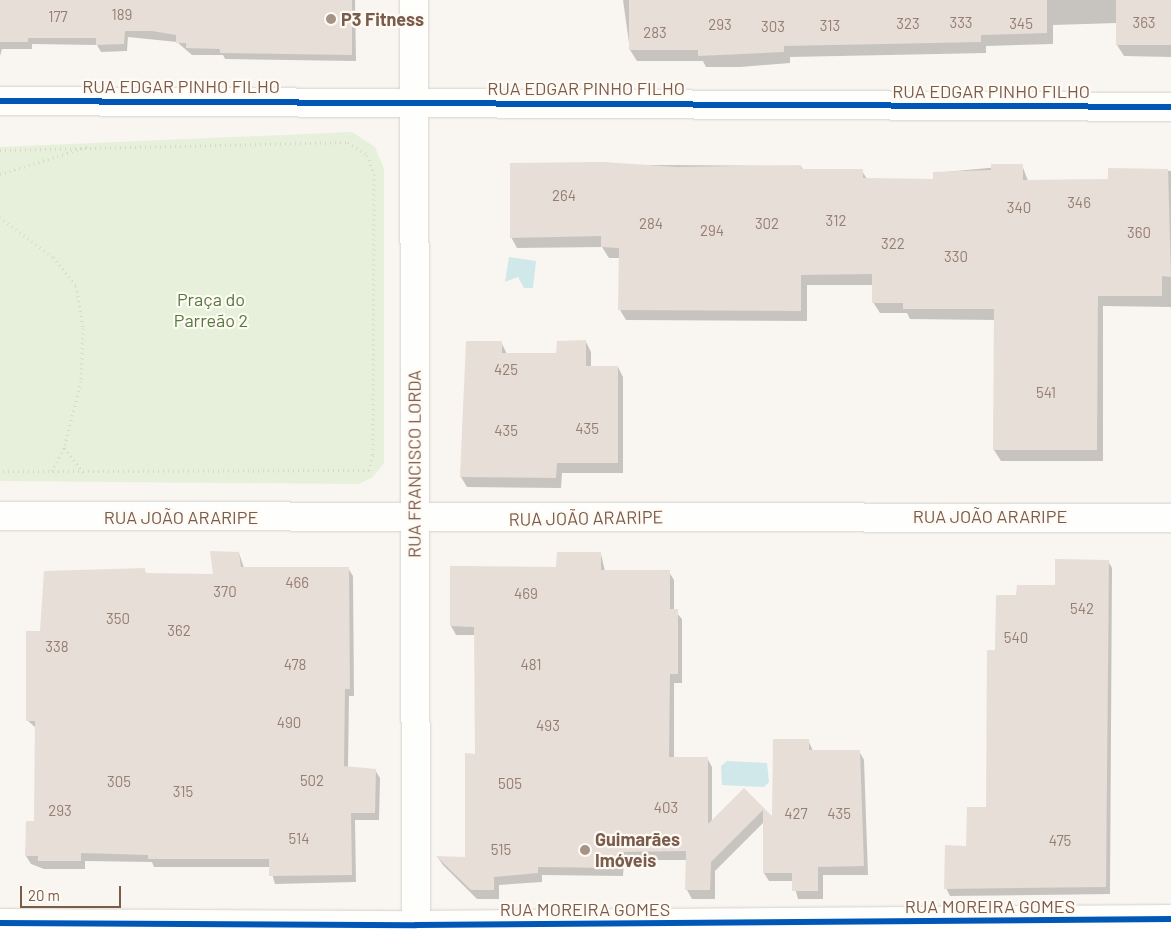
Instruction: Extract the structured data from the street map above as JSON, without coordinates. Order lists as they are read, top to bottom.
{
  "streets": {
    "street": [
      "RUA EDGAR PINHO FILHO",
      "RUA FRANCISCO LORDA",
      "RUA JOÃO ARARIPE",
      "RUA MOREIRA GOMES"
    ]
  },
  "crossings": [
    ["RUA EDGAR PINHO FILHO", "RUA FRANCISCO LORDA"],
    ["RUA FRANCISCO LORDA", "RUA JOÃO ARARIPE"],
    ["RUA FRANCISCO LORDA", "RUA MOREIRA GOMES"]
  ],
  "parks": ["Praça do Parreão 2"],
  "places": ["P3 Fitness", "Guimarães Imóveis"],
  "house_numbers": [
    "189",
    "177",
    "333",
    "363",
    "323",
    "345",
    "293",
    "313",
    "303",
    "283",
    "264",
    "346",
    "340",
    "312",
    "284",
    "302",
    "294",
    "360",
    "322",
    "330",
    "425",
    "541",
    "435",
    "435",
    "466",
    "370",
    "469",
    "542",
    "350",
    "362",
    "540",
    "338",
    "478",
    "481",
    "490",
    "493",
    "502",
    "305",
    "505",
    "315",
    "403",
    "293",
    "427",
    "435",
    "514",
    "475",
    "515"
  ],
  "scale_bar": "20 m"
}
